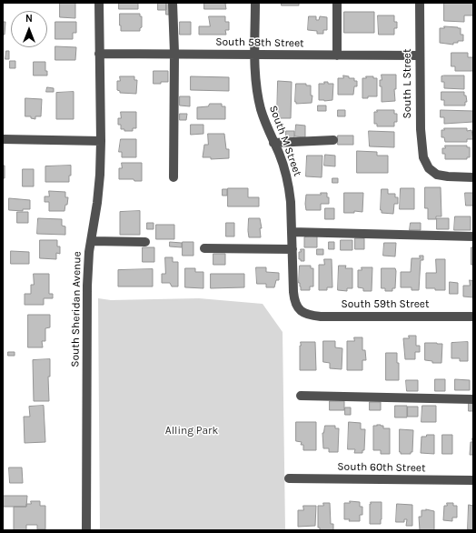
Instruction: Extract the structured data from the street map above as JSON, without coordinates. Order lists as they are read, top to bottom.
{
  "streets": {
    "street": [
      "South 58th Street",
      "South L Street",
      "South M Street",
      "South 59th Street",
      "South Sheridan Avenue",
      "South 60th Street"
    ]
  },
  "crossings": [
    ["South 58th Street", "South L Street"],
    ["South 58th Street", "South M Street"],
    ["South 58th Street", "South Sheridan Avenue"],
    ["South M Street", "South 59th Street"]
  ],
  "parks": ["Alling Park"],
  "north": "top"
}
